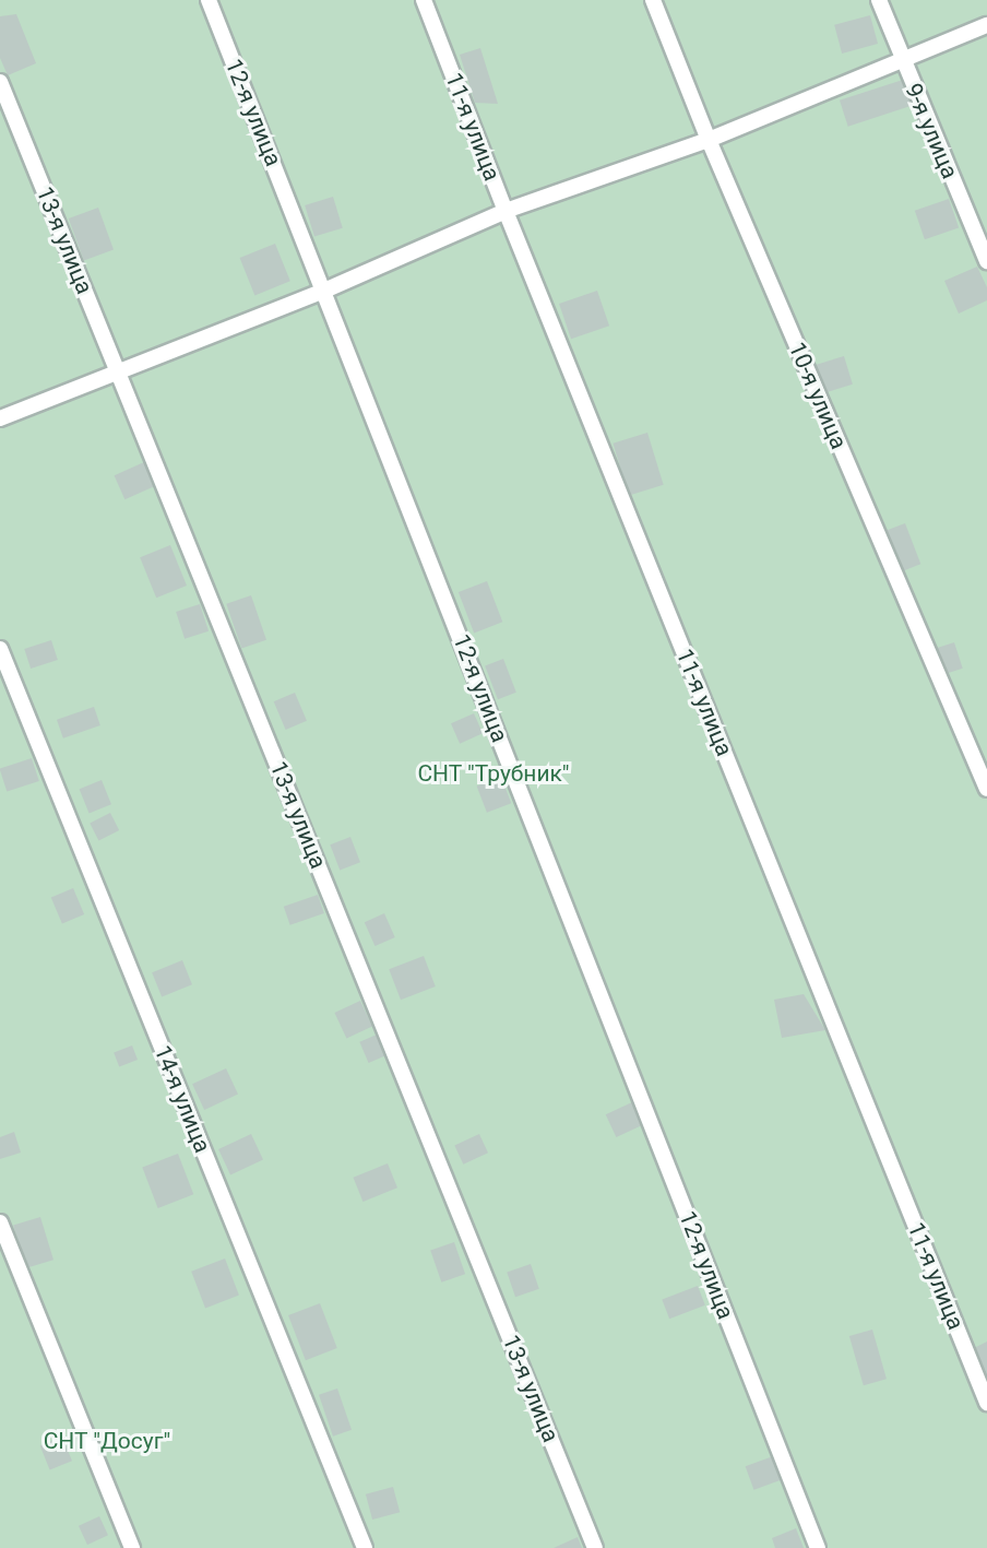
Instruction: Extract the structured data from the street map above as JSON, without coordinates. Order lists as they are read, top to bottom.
{
  "streets": {
    "lane": [
      "12-я улица",
      "11-я улица",
      "9-я улица",
      "13-я улица",
      "10-я улица",
      "14-я улица"
    ]
  },
  "parks": ["СНТ \"Трубник\"", "СНТ \"Досуг\""]
}
